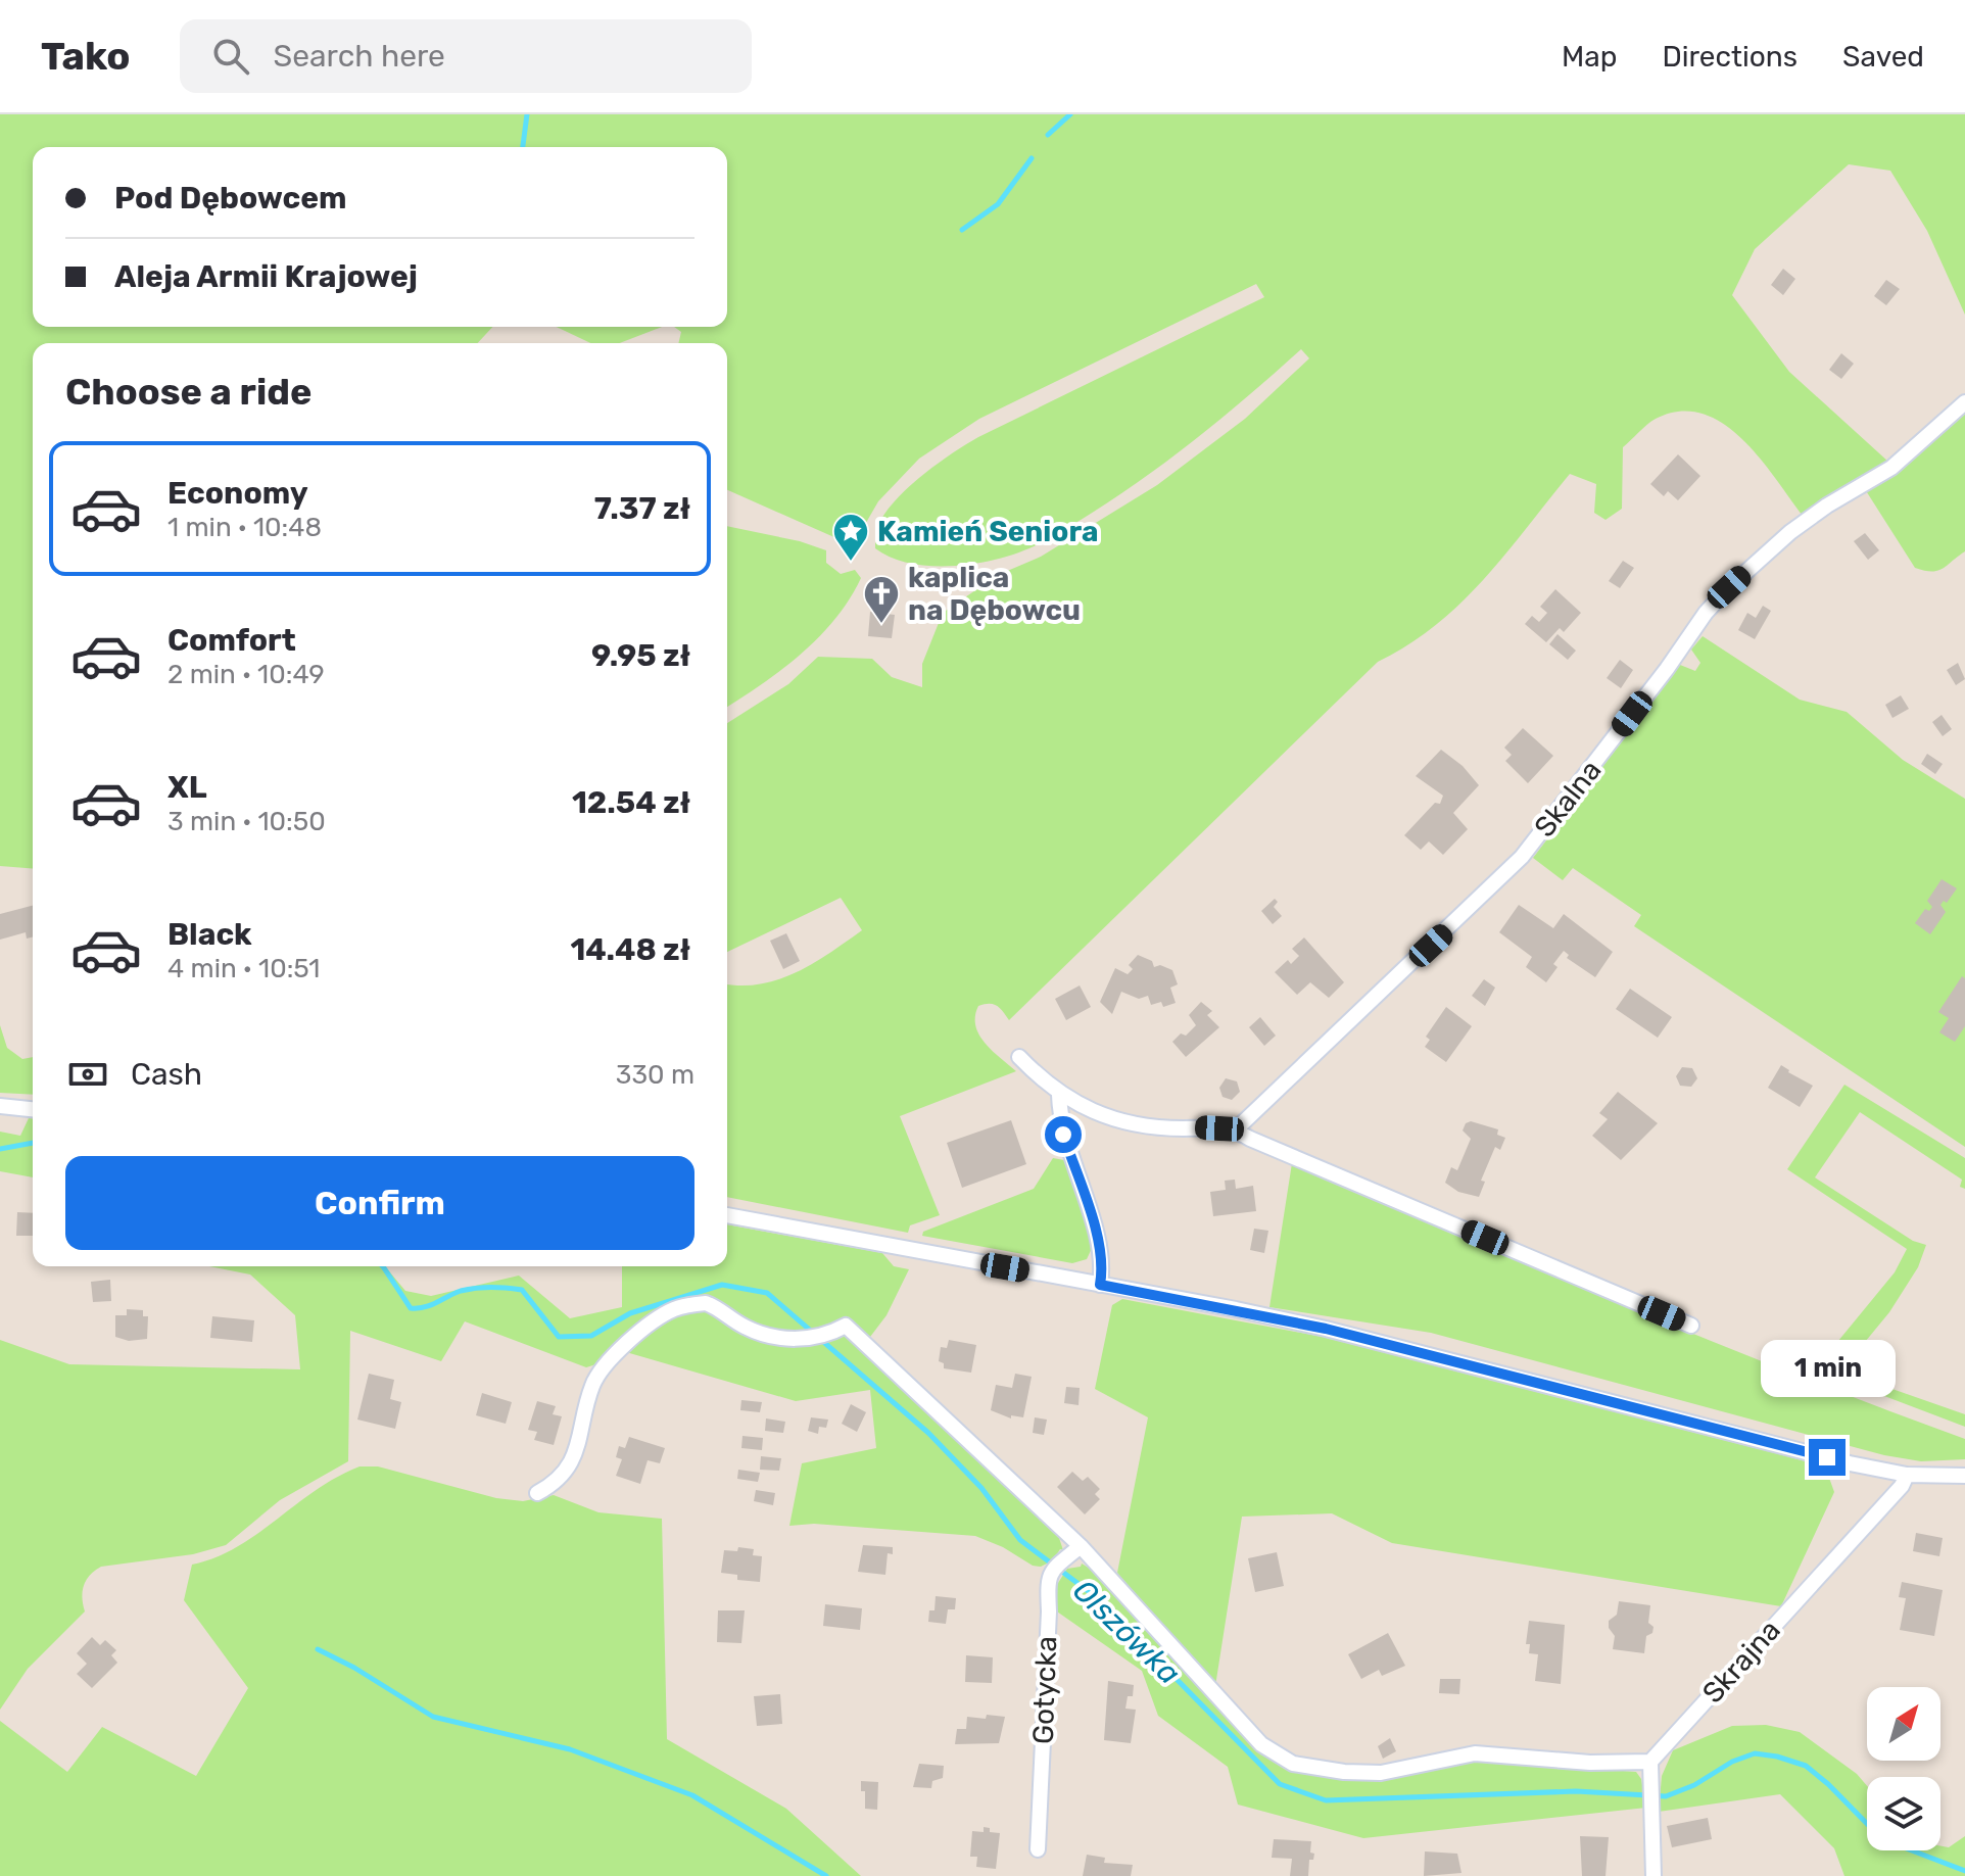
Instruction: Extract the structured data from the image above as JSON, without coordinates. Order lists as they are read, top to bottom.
{
  "streets": {
    "street": ["Skalna", "Skrajna", "Gotycka"]
  },
  "water": ["Olszówka"],
  "places": {
    "place": ["Kamień Seniora"],
    "church": ["kaplica na Dębowcu"]
  },
  "north": "top right",
  "page": {
    "header": "Tako",
    "search": "Search here",
    "nav": ["Map", "Directions", "Saved"],
    "banner": ["Pod Dębowcem", "Aleja Armii Krajowej"],
    "heading": "Choose a ride",
    "list": [
      {
        "name": "Economy",
        "note": "1 min · 10:48",
        "value": "7.37 zł"
      },
      {
        "name": "Comfort",
        "note": "2 min · 10:49",
        "value": "9.95 zł"
      },
      {
        "name": "XL",
        "note": "3 min · 10:50",
        "value": "12.54 zł"
      },
      {
        "name": "Black",
        "note": "4 min · 10:51",
        "value": "14.48 zł"
      }
    ],
    "pay": ["Cash", "330 m"],
    "buttons": "Confirm",
    "bubble": "1 min"
  }
}
